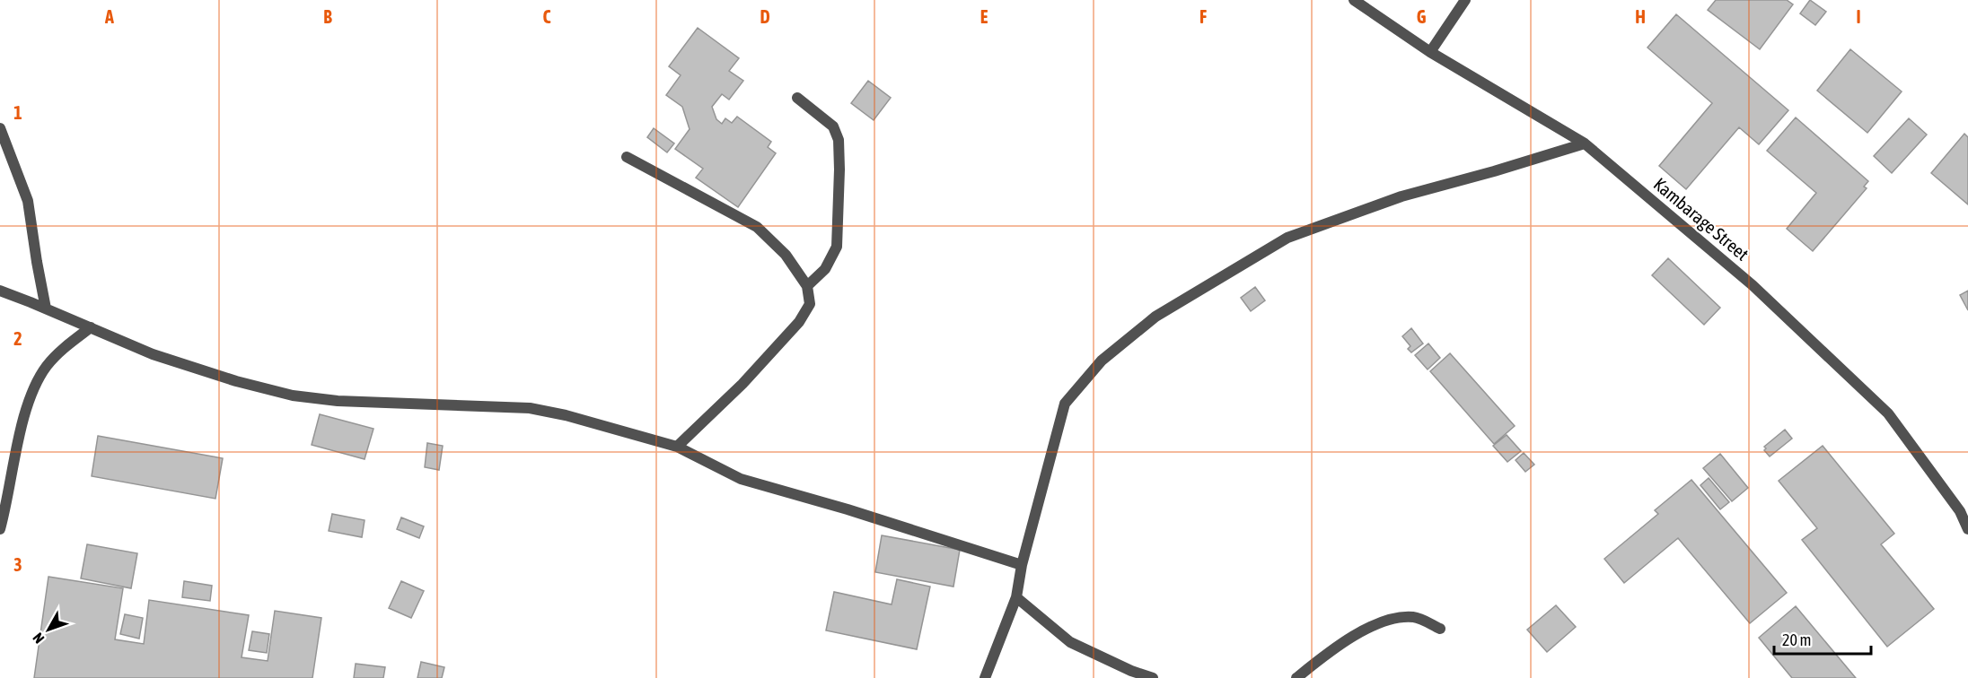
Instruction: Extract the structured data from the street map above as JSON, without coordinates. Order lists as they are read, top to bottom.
{
  "streets": {
    "street": ["Kambarage Street"]
  },
  "scale_bar": "20 m",
  "north": "bottom left",
  "grid": {
    "columns": [
      "A",
      "B",
      "C",
      "D",
      "E",
      "F",
      "G",
      "H",
      "I"
    ],
    "rows": ["1", "2", "3"]
  }
}
